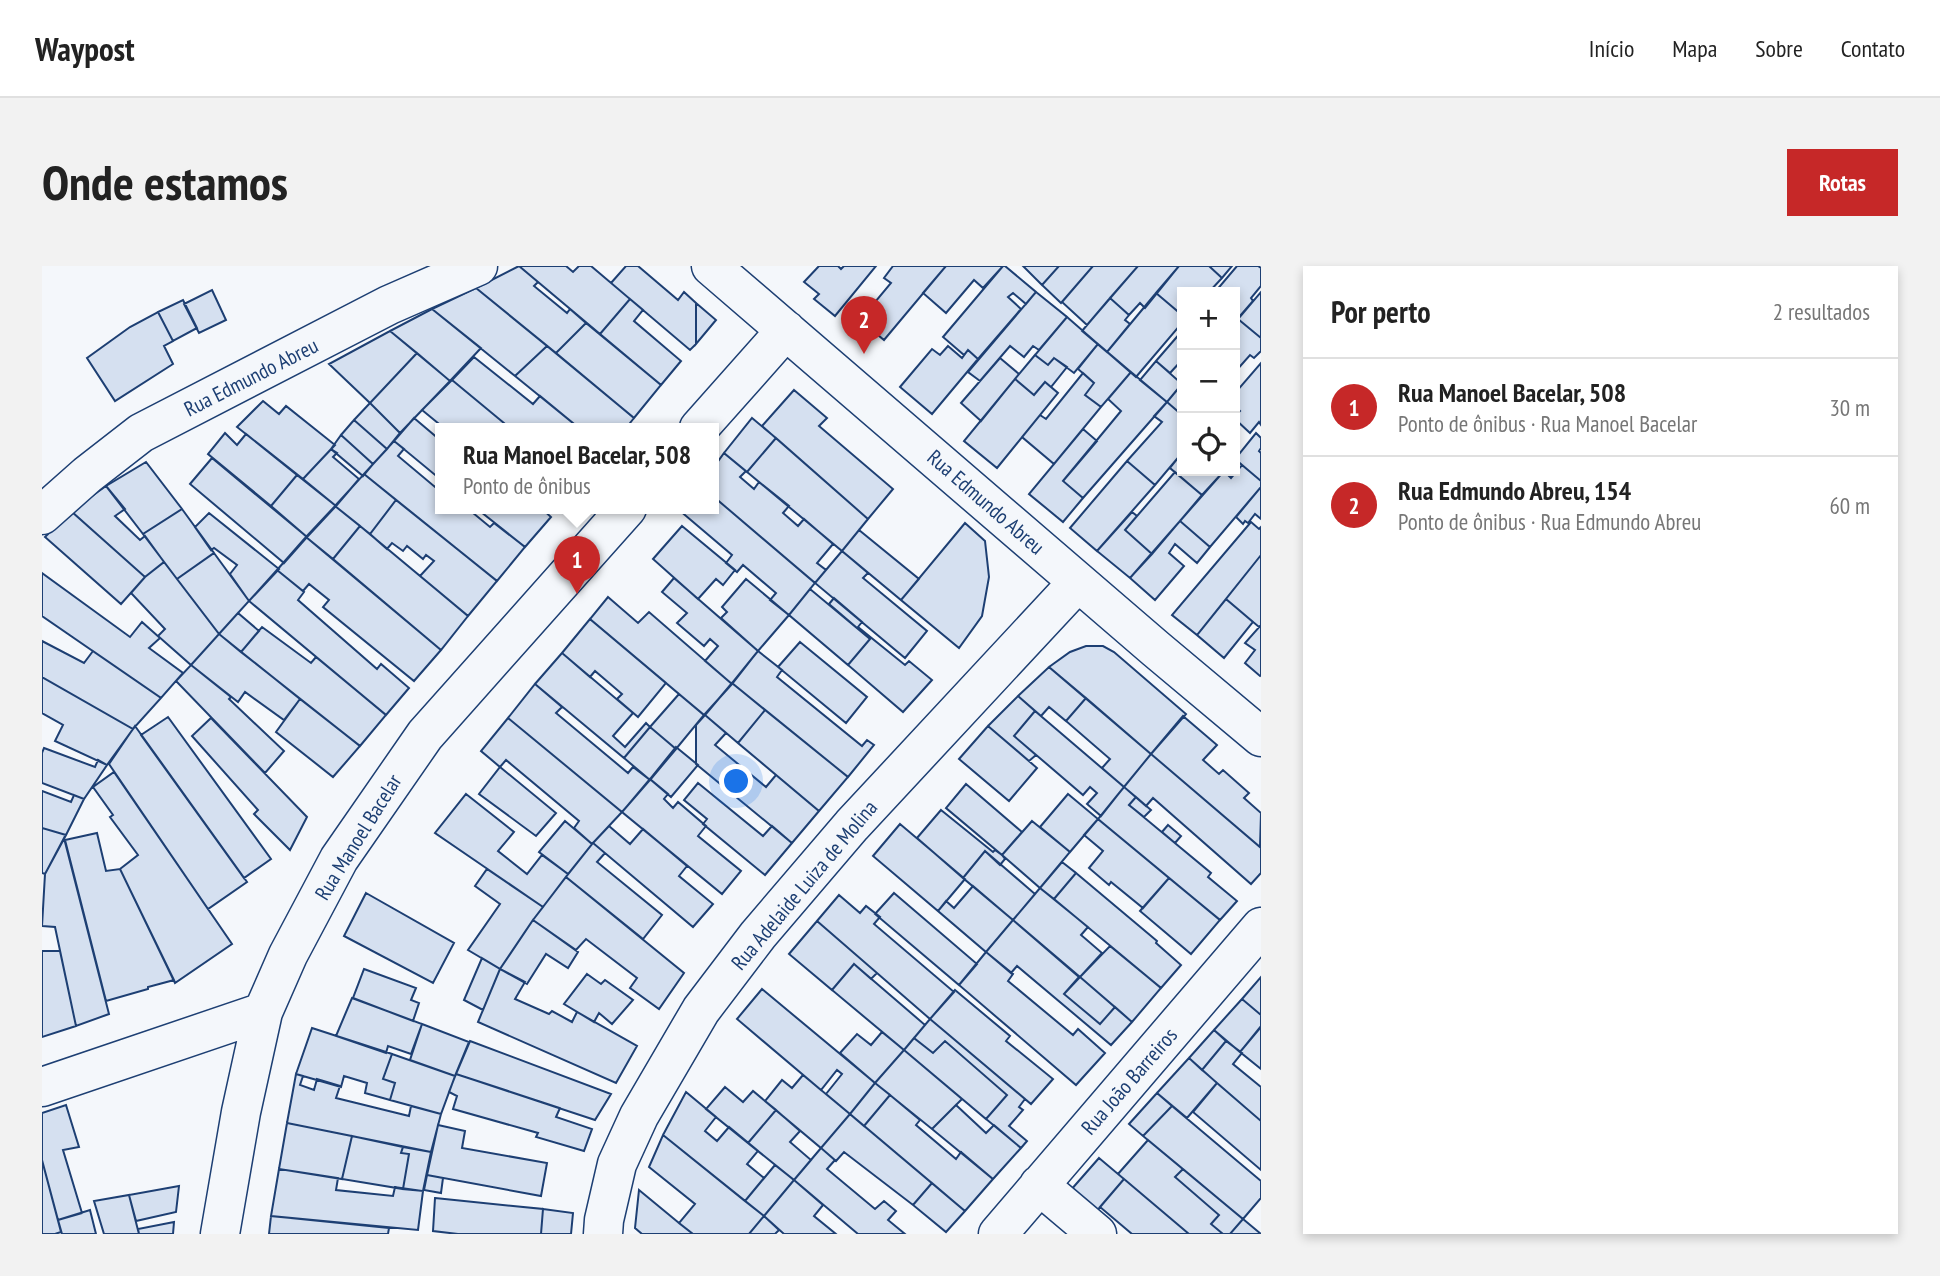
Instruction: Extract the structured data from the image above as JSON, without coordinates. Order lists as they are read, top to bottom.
{
  "streets": {
    "street": [
      "Rua Edmundo Abreu",
      "Rua Manoel Bacelar",
      "Rua Adelaide Luiza de Molina",
      "Rua João Barreiros"
    ]
  },
  "crossings": [
    ["Rua Edmundo Abreu", "Rua Adelaide Luiza de Molina"]
  ],
  "page": {
    "header": "Waypost",
    "nav": [
      "Início",
      "Mapa",
      "Sobre",
      "Contato"
    ],
    "buttons": "Rotas",
    "title": "Onde estamos",
    "heading": ["Por perto", "2 resultados"],
    "map_buttons": ["+", "−"],
    "pins": ["2", "1"],
    "list": [
      {
        "mark": "1",
        "name": "Rua Manoel Bacelar, 508",
        "note": "Ponto de ônibus · Rua Manoel Bacelar",
        "value": "30 m"
      },
      {
        "mark": "2",
        "name": "Rua Edmundo Abreu, 154",
        "note": "Ponto de ônibus · Rua Edmundo Abreu",
        "value": "60 m"
      }
    ],
    "popup": ["Rua Manoel Bacelar, 508", "Ponto de ônibus"]
  }
}
